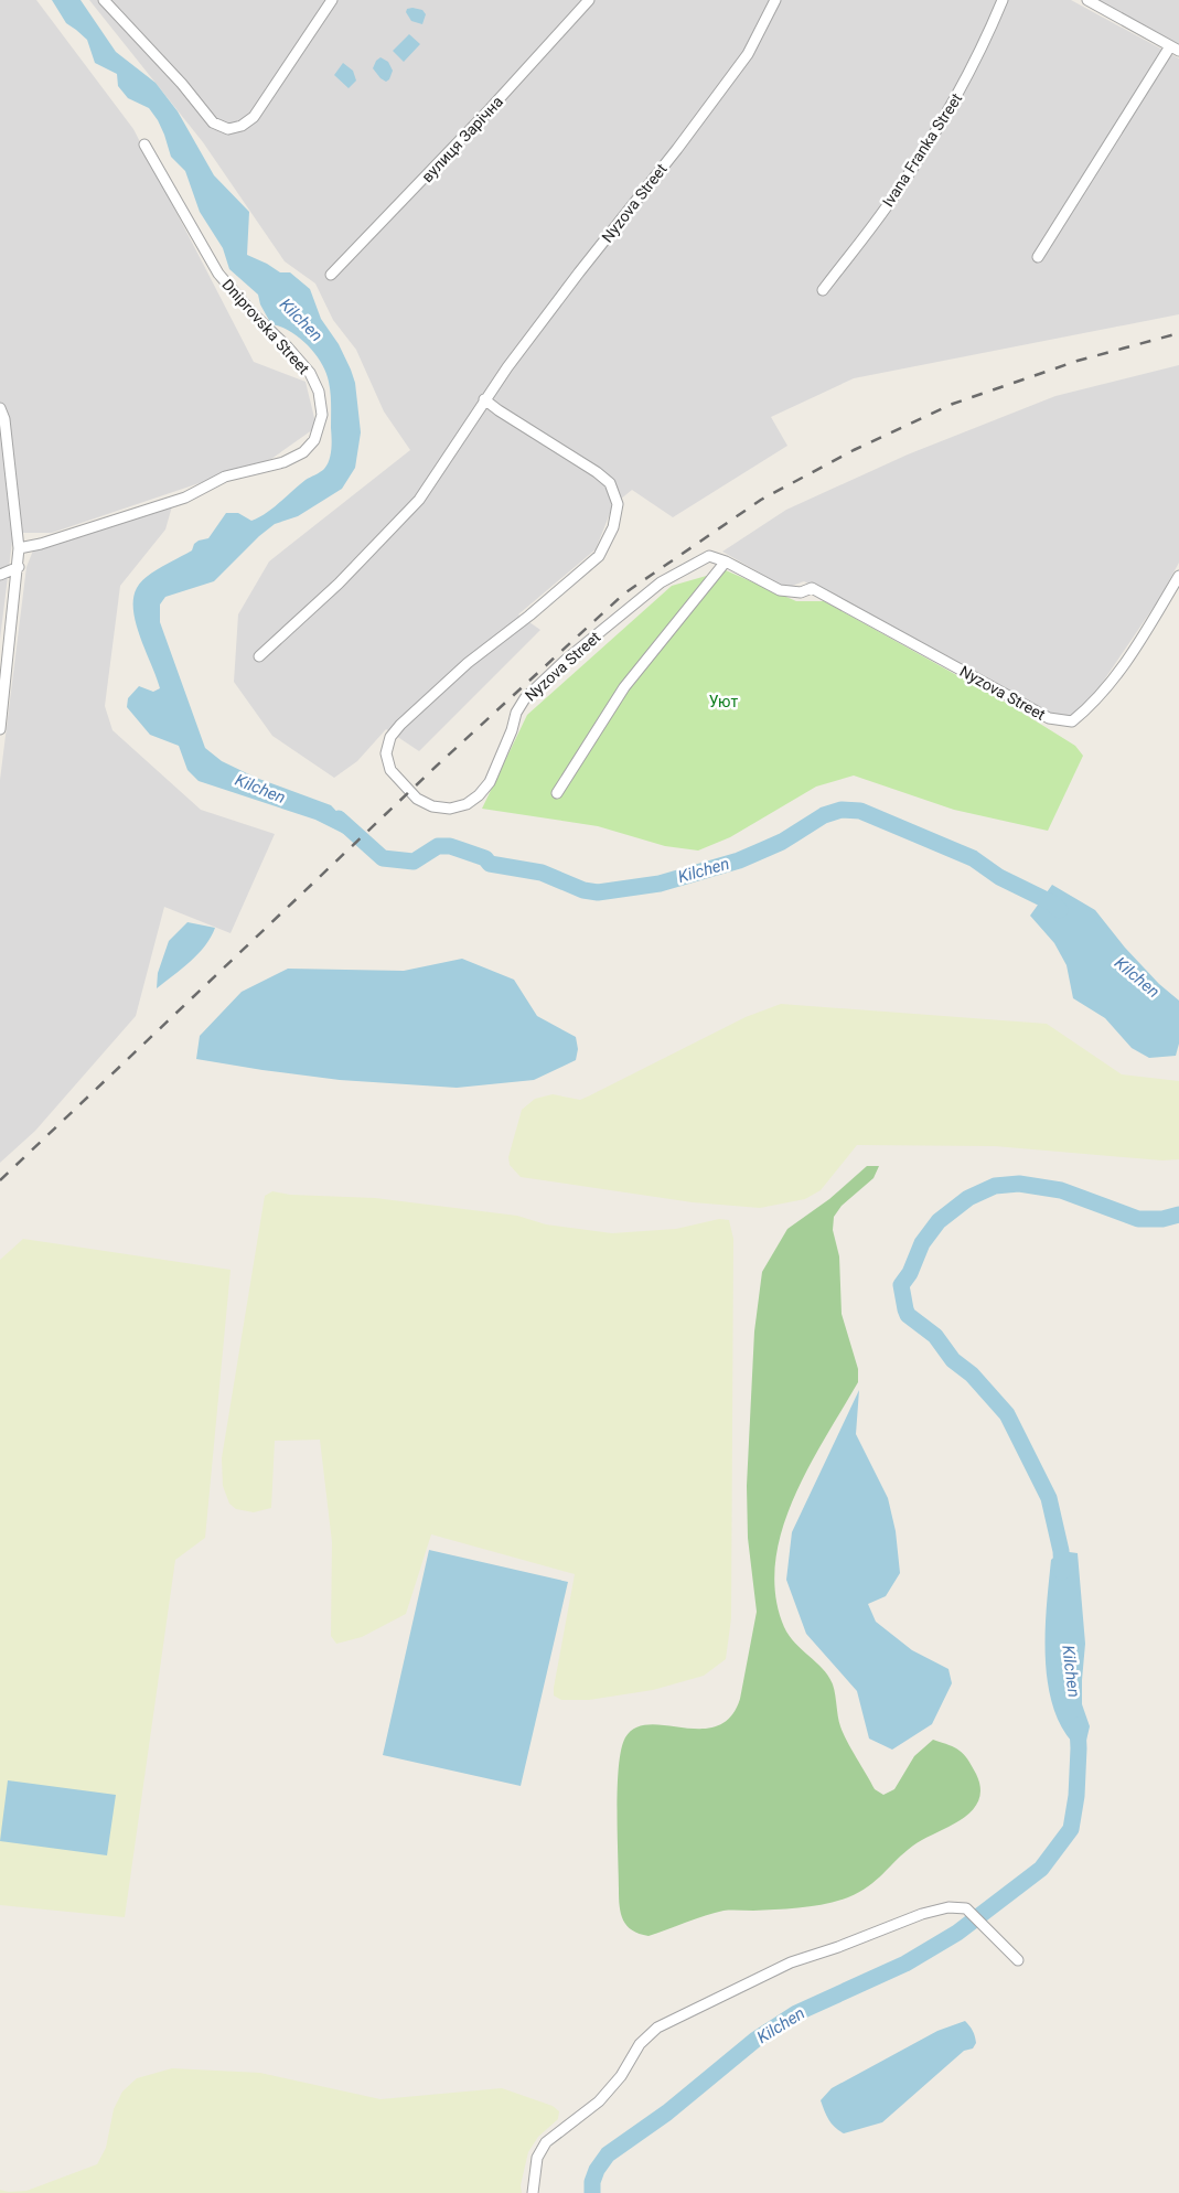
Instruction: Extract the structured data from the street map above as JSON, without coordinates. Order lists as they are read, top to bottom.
{
  "streets": {
    "street": [
      "вулиця Зарічна",
      "Ivana Franka Street",
      "Nyzova Street",
      "Dniprovska Street"
    ]
  },
  "water": ["Kilchen"],
  "parks": ["Уют"]
}
